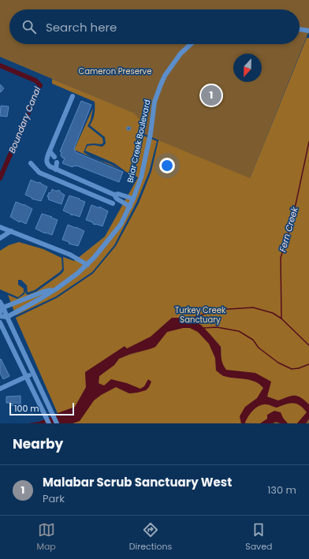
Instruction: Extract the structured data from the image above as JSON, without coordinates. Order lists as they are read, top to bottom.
{
  "streets": {
    "street": ["Briar Creek Boulevard"]
  },
  "water": ["Boundary Canal", "Fern Creek"],
  "parks": ["Cameron Preserve", "Turkey Creek Sanctuary"],
  "scale_bar": "100 m",
  "north": "bottom",
  "page": {
    "search": "Search here",
    "pins": "1",
    "scale": "100 m",
    "heading": "Nearby",
    "list": [
      {
        "mark": "1",
        "name": "Malabar Scrub Sanctuary West",
        "note": "Park",
        "value": "130 m"
      }
    ],
    "nav": ["Map", "Directions", "Saved"]
  }
}
